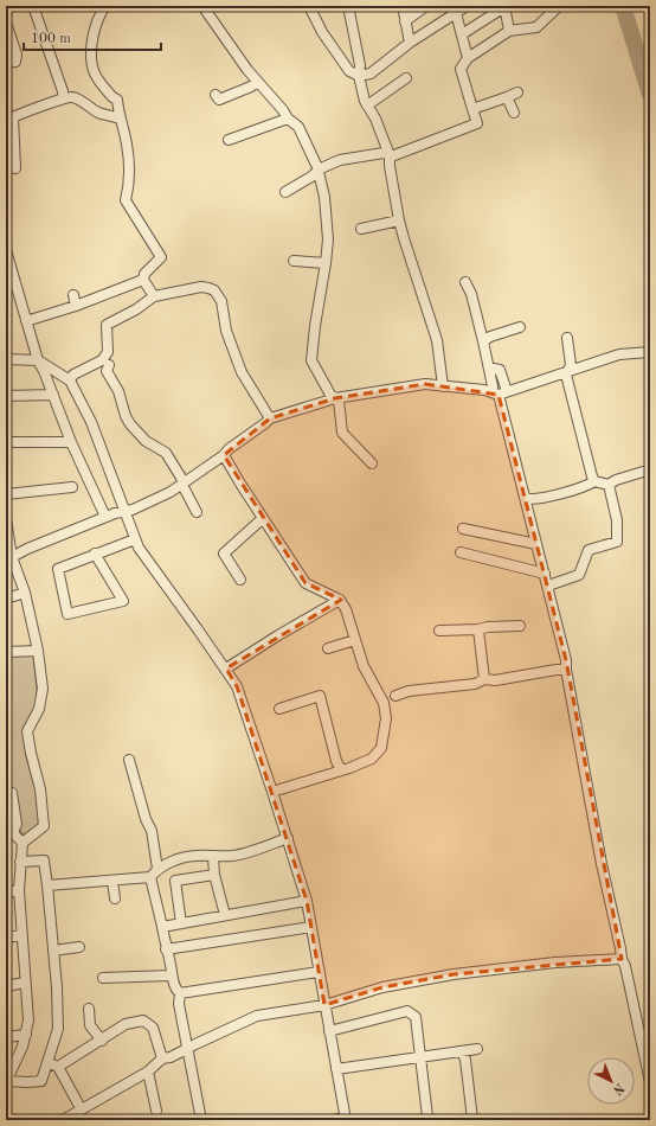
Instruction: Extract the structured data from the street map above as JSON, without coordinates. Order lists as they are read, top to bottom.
{
  "scale_bar": "100 m",
  "north": "bottom right"
}
